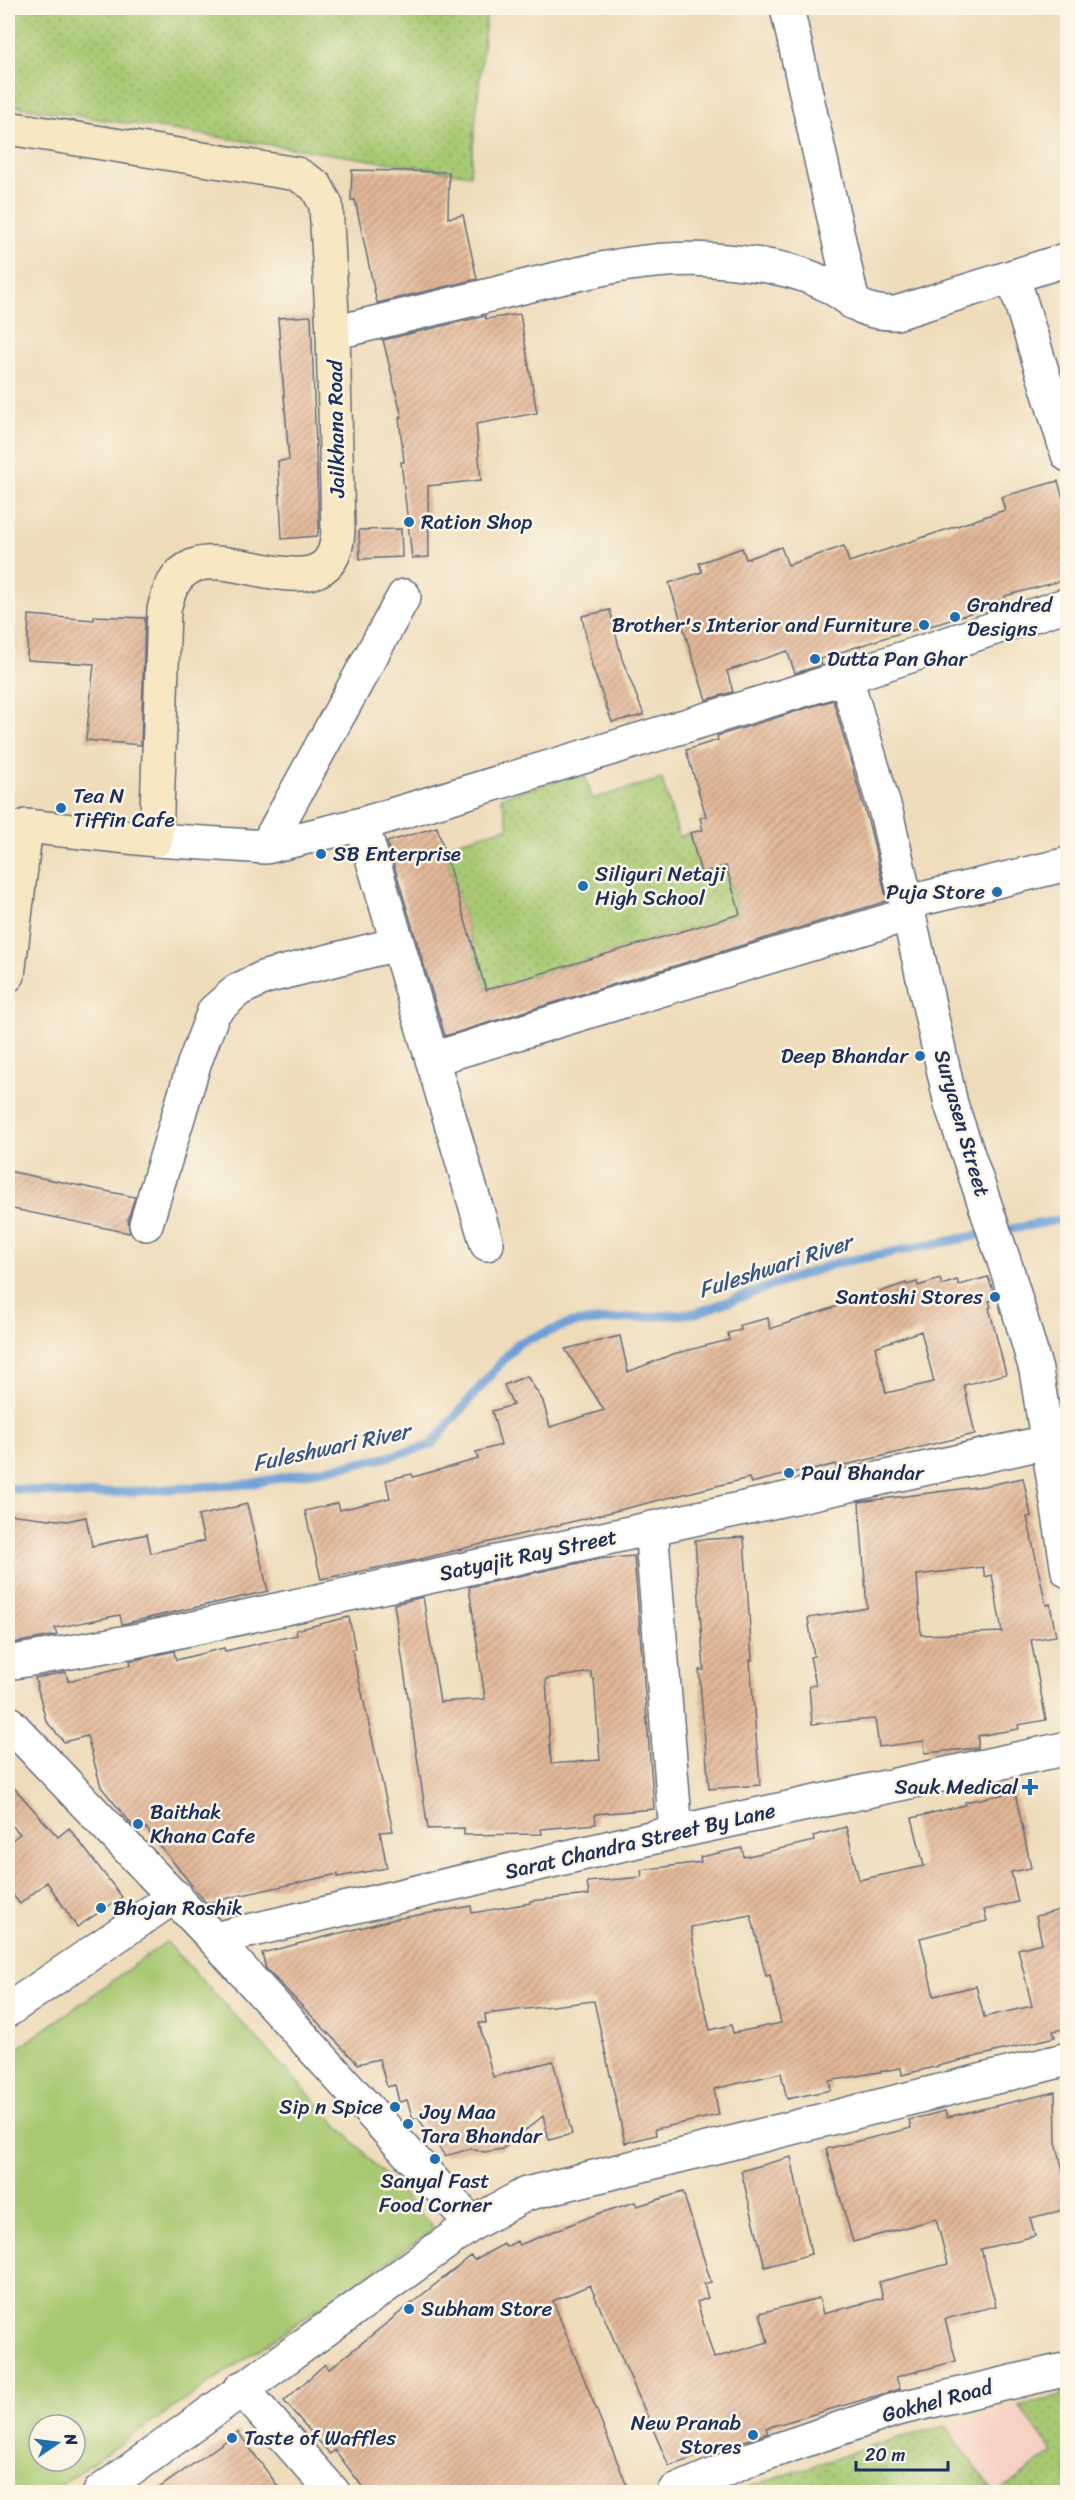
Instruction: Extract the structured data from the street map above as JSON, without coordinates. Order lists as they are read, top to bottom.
{
  "streets": {
    "street": [
      "Jailkhana Road",
      "Suryasen Street",
      "Satyajit Ray Street",
      "Sarat Chandra Street By Lane",
      "Gokhel Road"
    ]
  },
  "crossings": [
    ["Suryasen Street", "Satyajit Ray Street"]
  ],
  "water": ["Fuleshwari River"],
  "places": {
    "other": [
      "Ration Shop",
      "Grandred Designs",
      "Brother's Interior and Furniture",
      "Dutta Pan Ghar",
      "Tea N Tiffin Cafe",
      "SB Enterprise",
      "Siliguri Netaji High School",
      "Puja Store",
      "Deep Bhandar",
      "Santoshi Stores",
      "Paul Bhandar",
      "Baithak Khana Cafe",
      "Bhojan Roshik",
      "Sip n Spice",
      "Joy Maa Tara Bhandar",
      "Sanyal Fast Food Corner",
      "Subham Store",
      "New Pranab Stores",
      "Taste of Waffles"
    ],
    "health": ["Sauk Medical"]
  },
  "scale_bar": "20 m",
  "north": "right"
}
